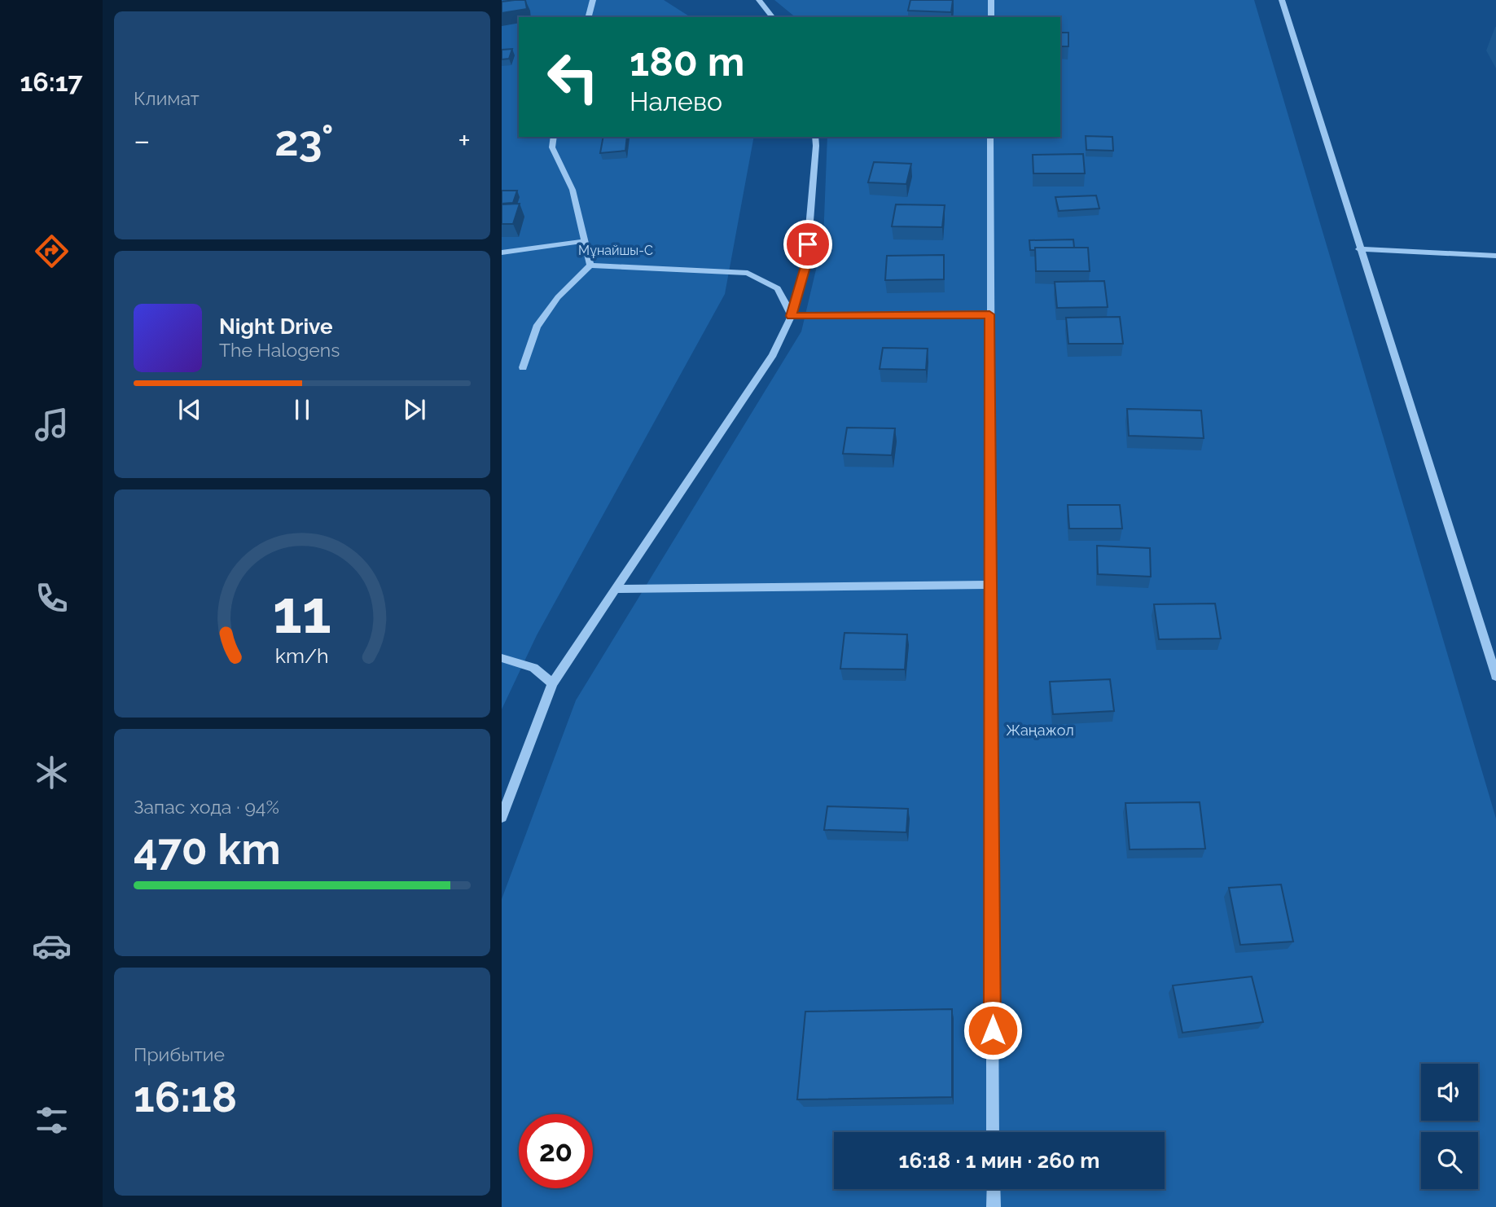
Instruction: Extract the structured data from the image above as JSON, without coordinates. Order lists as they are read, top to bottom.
{
  "parks": ["Мұнайшы-С", "Жаңажол"],
  "page": {
    "tabs": "16:17",
    "tile": [
      "Климат",
      ["Запас хода · 94%", "470 km"],
      ["Прибытие", "16:18"]
    ],
    "turn": ["180 m", "Налево"],
    "heat": ["−", "23°", "+"],
    "song": ["Night Drive", "The Halogens"],
    "limit": "20",
    "trip": "16:18 · 1 мин · 260 m",
    "gauge": ["11", "km/h"]
  }
}
